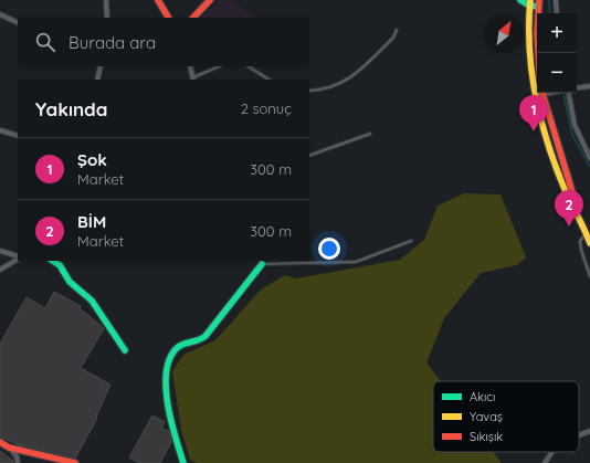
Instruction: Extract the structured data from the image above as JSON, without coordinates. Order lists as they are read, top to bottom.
{
  "legend": ["Akıcı", "Yavaş", "Sıkışık"],
  "north": "top right",
  "page": {
    "map_buttons": ["+", "−"],
    "search": "Burada ara",
    "heading": ["Yakında", "2 sonuç"],
    "pins": ["1", "2"],
    "list": [
      {
        "mark": "1",
        "name": "Şok",
        "note": "Market",
        "value": "300 m"
      },
      {
        "mark": "2",
        "name": "BİM",
        "note": "Market",
        "value": "300 m"
      }
    ]
  }
}
